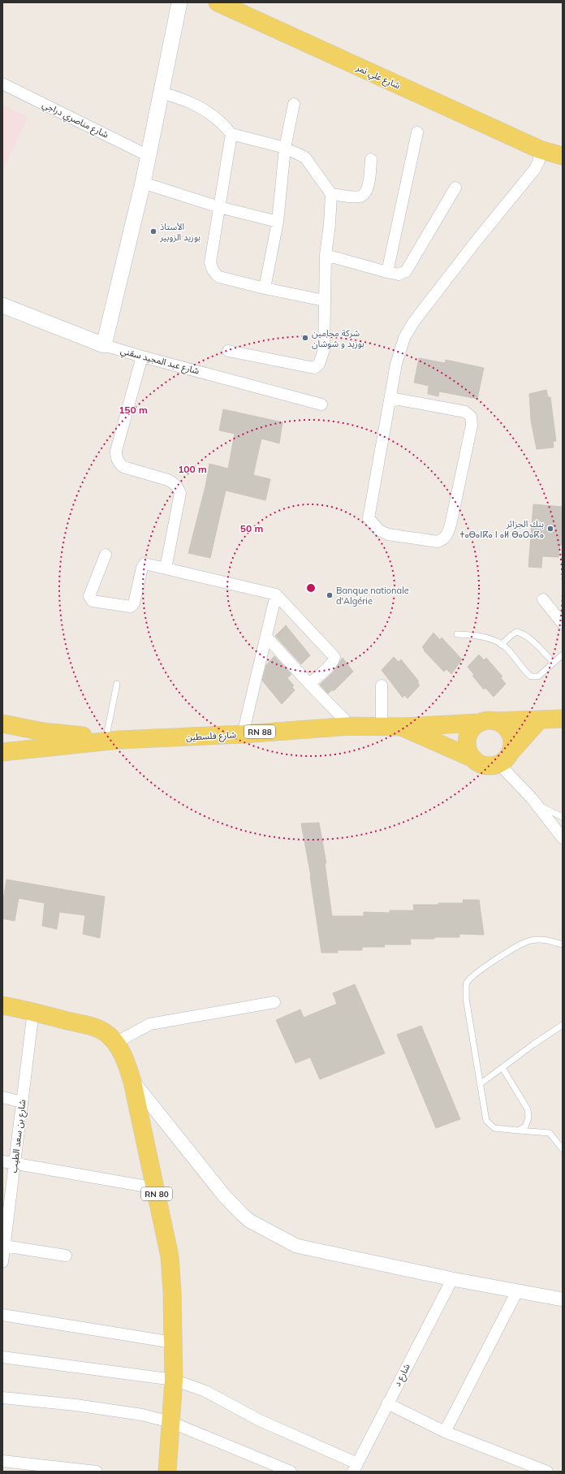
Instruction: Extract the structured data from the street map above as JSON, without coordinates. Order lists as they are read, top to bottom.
{
  "streets": {
    "main road": [
      "شارع علي نمر",
      "شارع عبد المجيد سقني",
      "RN 88",
      "شارع فلسطين",
      "RN 80"
    ],
    "street": ["شارع مناصري دراجي", "شارع بن سعد الطيب", "شارع د"]
  },
  "crossings": [
    ["RN 88", "شارع فلسطين"],
    ["شارع بن سعد الطيب", "RN 80"]
  ],
  "places": [
    "الأستاذ بوزيد الزوبير",
    "شركة محامين بوزيد و شوشان",
    "بنك الجزائر ⵜⴰⴱⴰⵏⴽⴰ ⵏ ⴰⵍ ⴱⴰⵔⴰⴽⴰ",
    "Banque nationale d'Algérie"
  ],
  "rings": ["150 m", "100 m", "50 m"]
}
